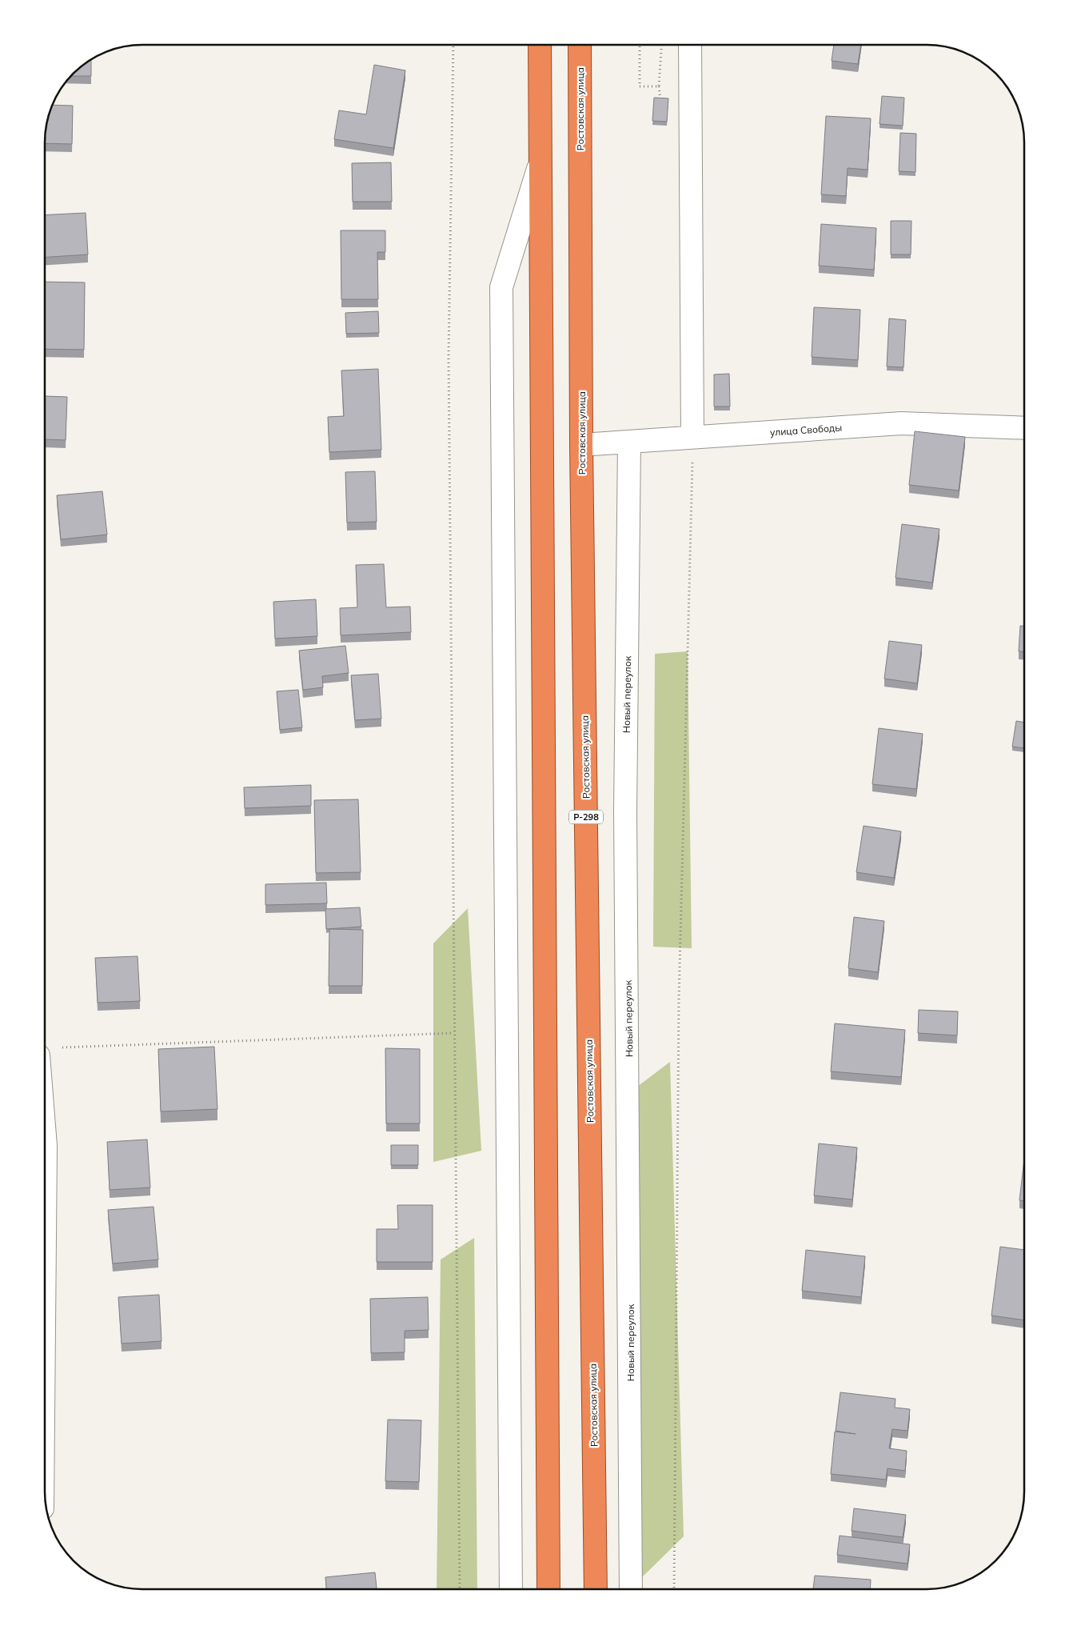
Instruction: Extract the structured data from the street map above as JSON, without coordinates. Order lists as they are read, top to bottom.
{
  "streets": {
    "highway": ["Ростовская улица", "Р-298"],
    "street": ["улица Свободы", "Новый переулок"]
  },
  "crossings": [
    ["Ростовская улица", "улица Свободы"],
    ["улица Свободы", "Новый переулок"]
  ]
}
